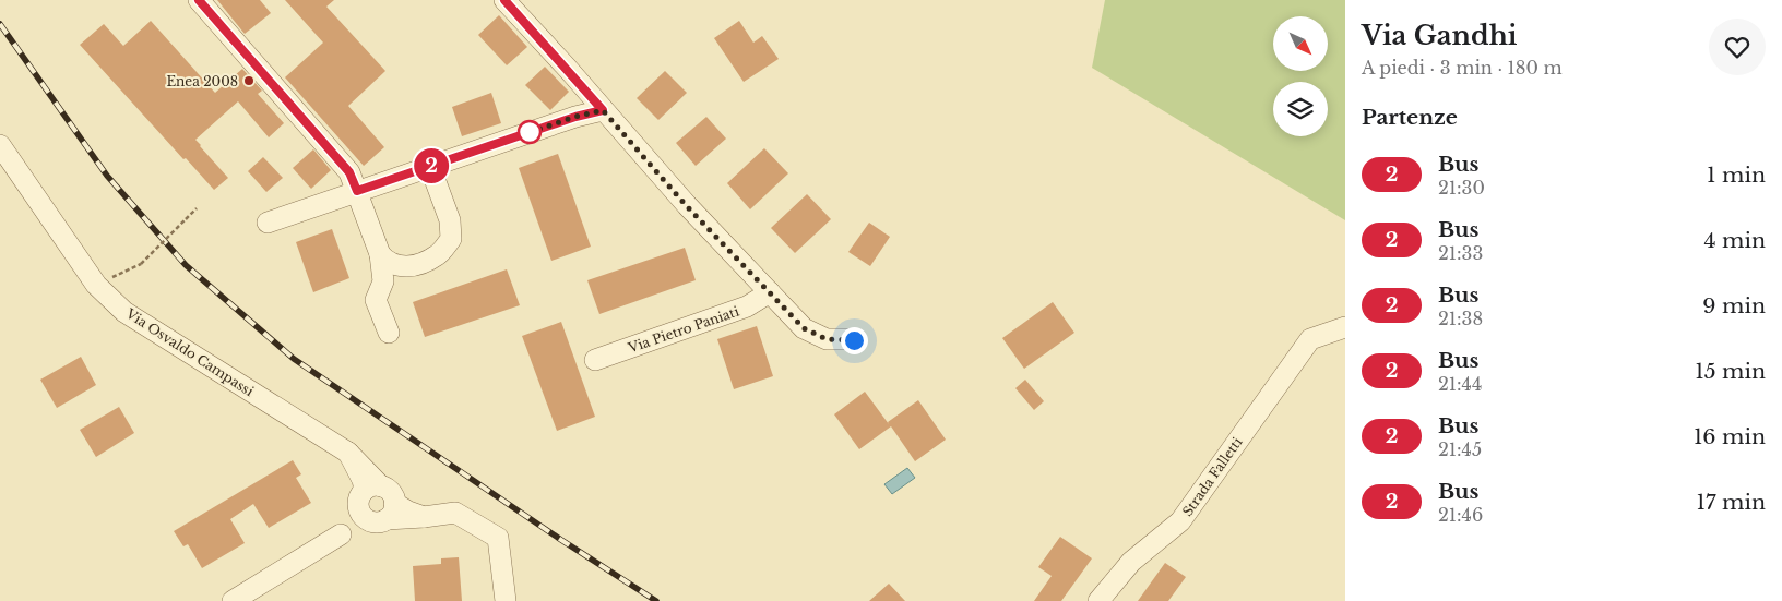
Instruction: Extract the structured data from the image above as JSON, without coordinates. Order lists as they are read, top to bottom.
{
  "streets": {
    "street": ["Via Pietro Paniati", "Via Osvaldo Campassi", "Strada Falletti"]
  },
  "places": ["Enea 2008"],
  "lines": ["bus line 2"],
  "north": "bottom right",
  "page": {
    "on_map": "2",
    "heading": [
      ["Via Gandhi", "A piedi · 3 min · 180 m"],
      "Partenze"
    ],
    "list": [
      {
        "mark": "2",
        "name": "Bus",
        "note": "21:30",
        "value": "1 min"
      },
      {
        "mark": "2",
        "name": "Bus",
        "note": "21:33",
        "value": "4 min"
      },
      {
        "mark": "2",
        "name": "Bus",
        "note": "21:38",
        "value": "9 min"
      },
      {
        "mark": "2",
        "name": "Bus",
        "note": "21:44",
        "value": "15 min"
      },
      {
        "mark": "2",
        "name": "Bus",
        "note": "21:45",
        "value": "16 min"
      },
      {
        "mark": "2",
        "name": "Bus",
        "note": "21:46",
        "value": "17 min"
      }
    ]
  }
}
